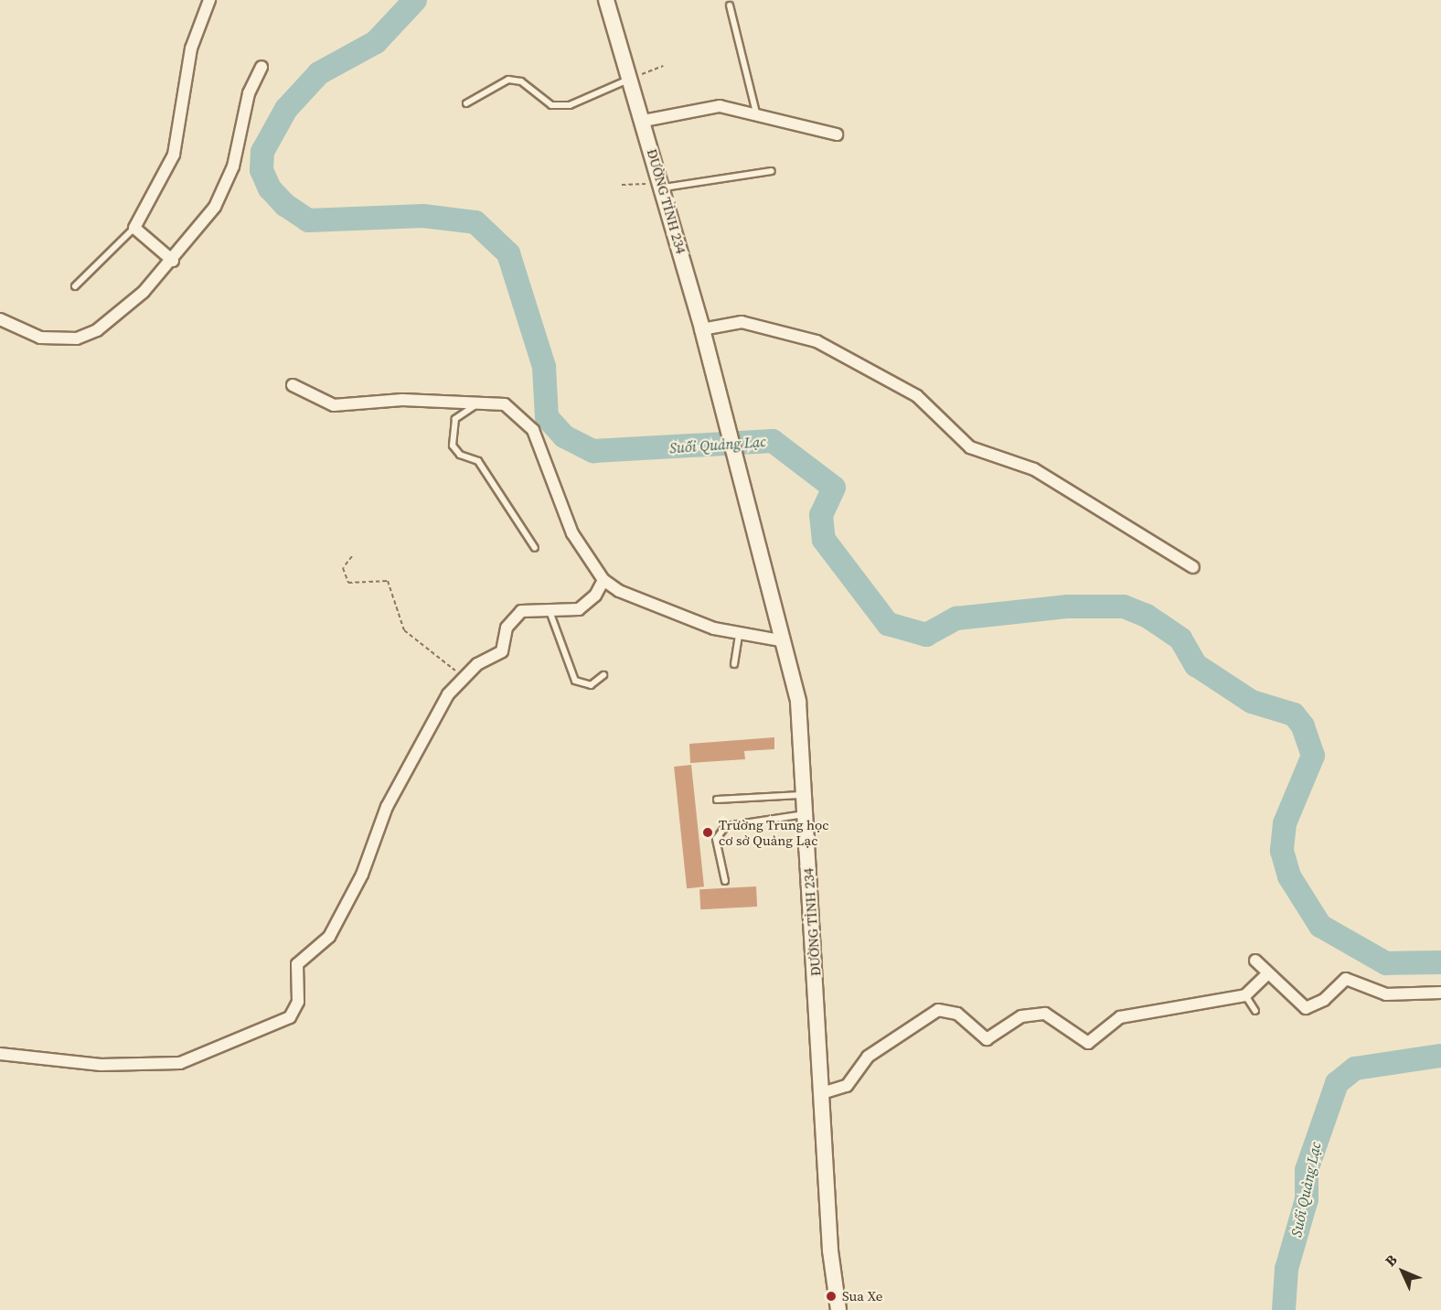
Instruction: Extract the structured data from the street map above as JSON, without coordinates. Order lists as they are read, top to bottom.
{
  "streets": {
    "main road": ["ĐƯỜNG TỈNH 234"]
  },
  "water": ["Suối Quảng Lạc"],
  "places": ["Trường Trung học cơ sở Quảng Lạc", "Sua Xe"],
  "north": "top left"
}
